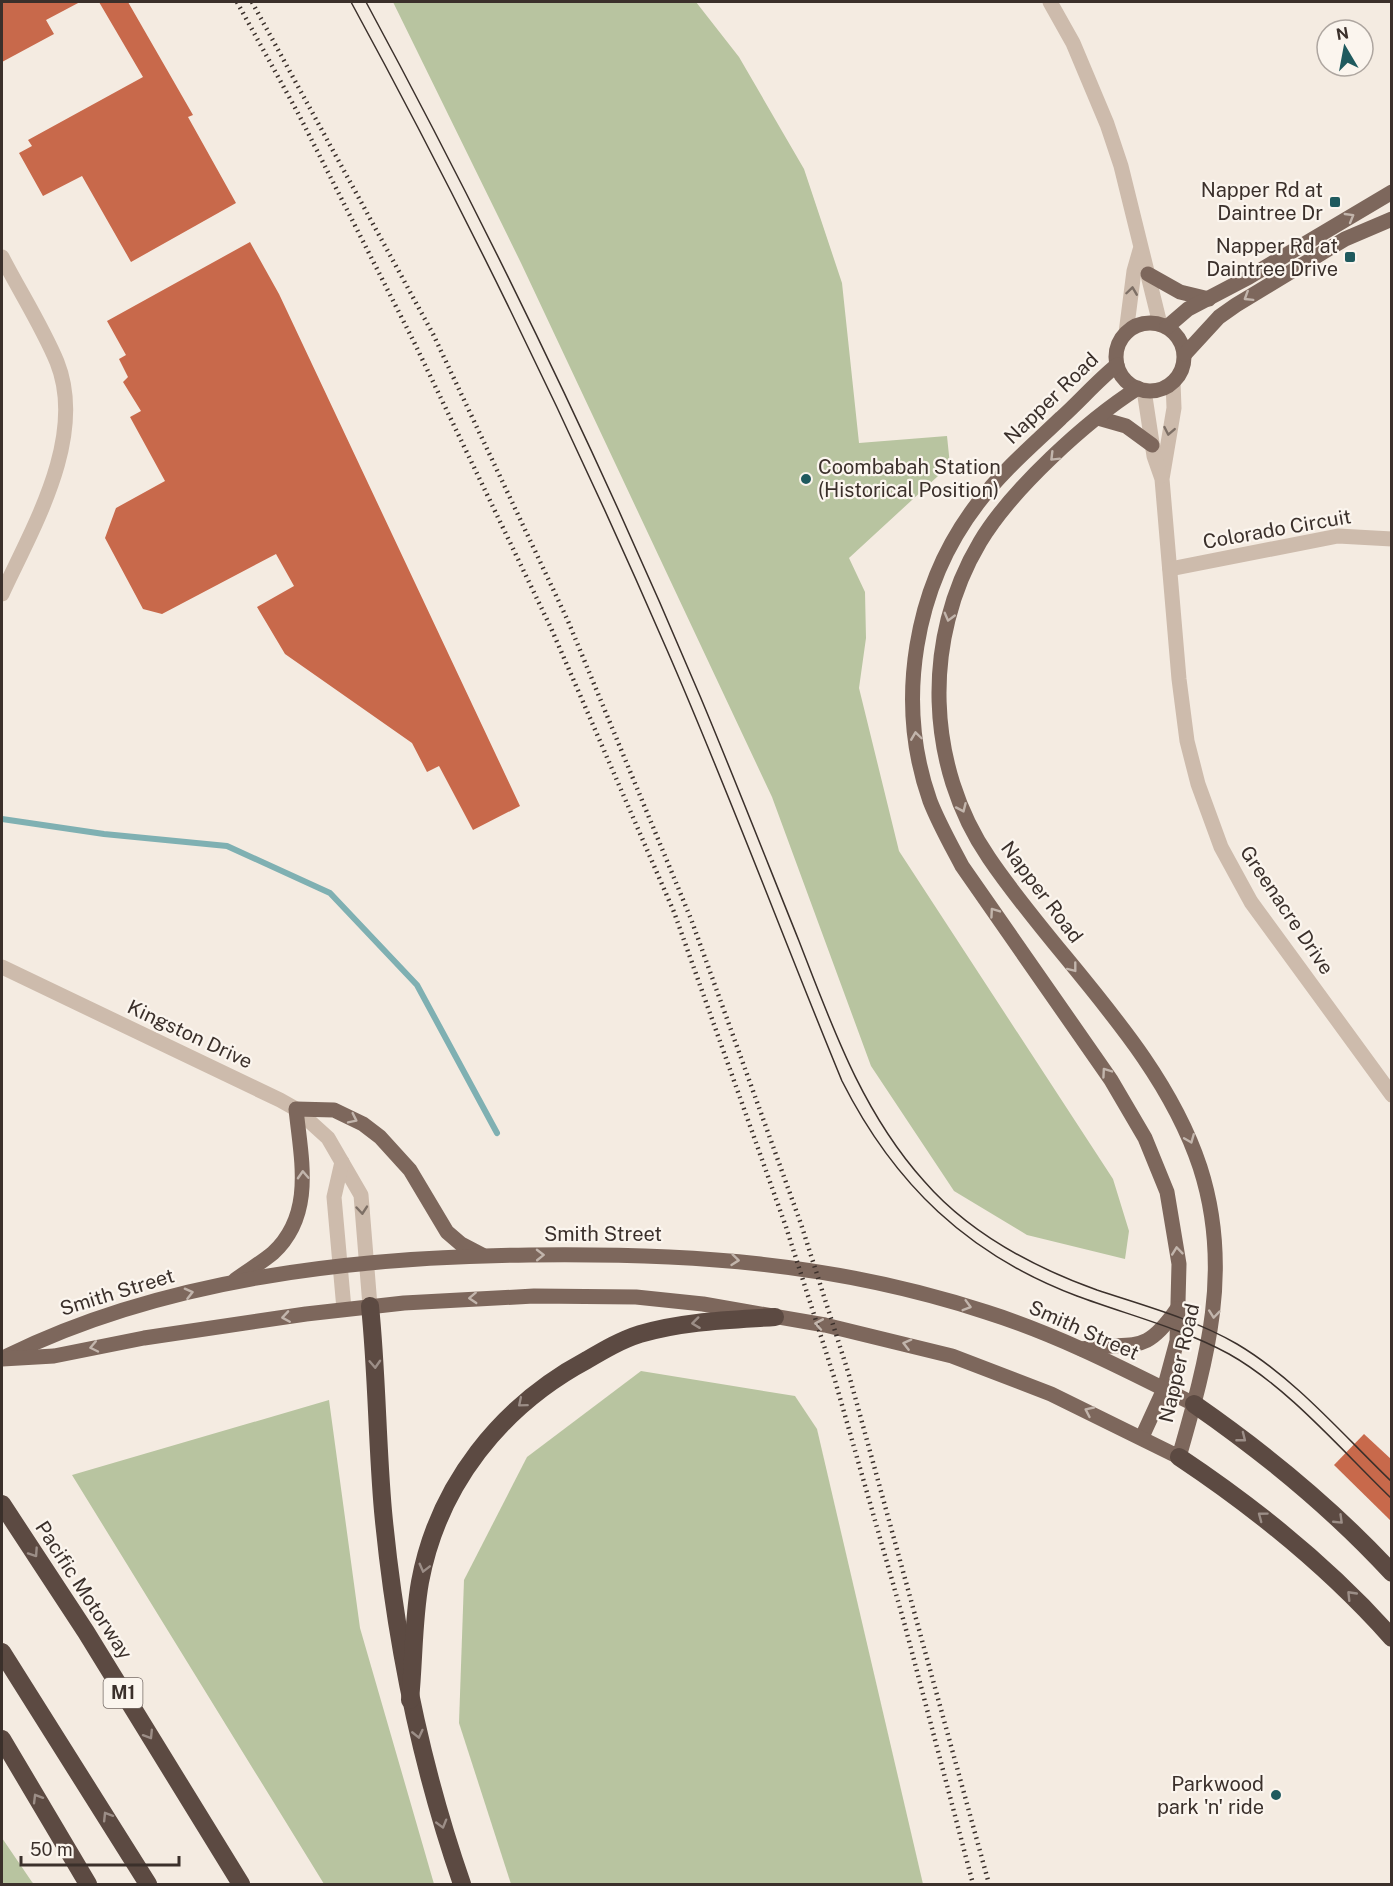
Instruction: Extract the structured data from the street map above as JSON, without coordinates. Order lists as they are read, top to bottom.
{
  "streets": {
    "highway": ["Pacific Motorway", "M1"],
    "main road": ["Napper Road", "Smith Street"],
    "street": ["Colorado Circuit", "Greenacre Drive", "Kingston Drive"]
  },
  "crossings": [
    ["Napper Road", "Greenacre Drive"],
    ["Napper Road", "Smith Street"],
    ["Colorado Circuit", "Greenacre Drive"],
    ["Kingston Drive", "Smith Street"]
  ],
  "places": {
    "transit": ["Napper Rd at Daintree Dr", "Napper Rd at Daintree Drive"],
    "other": ["Coombabah Station (Historical Position)", "Parkwood park 'n' ride"]
  },
  "scale_bar": "50 m",
  "north": "top"
}
